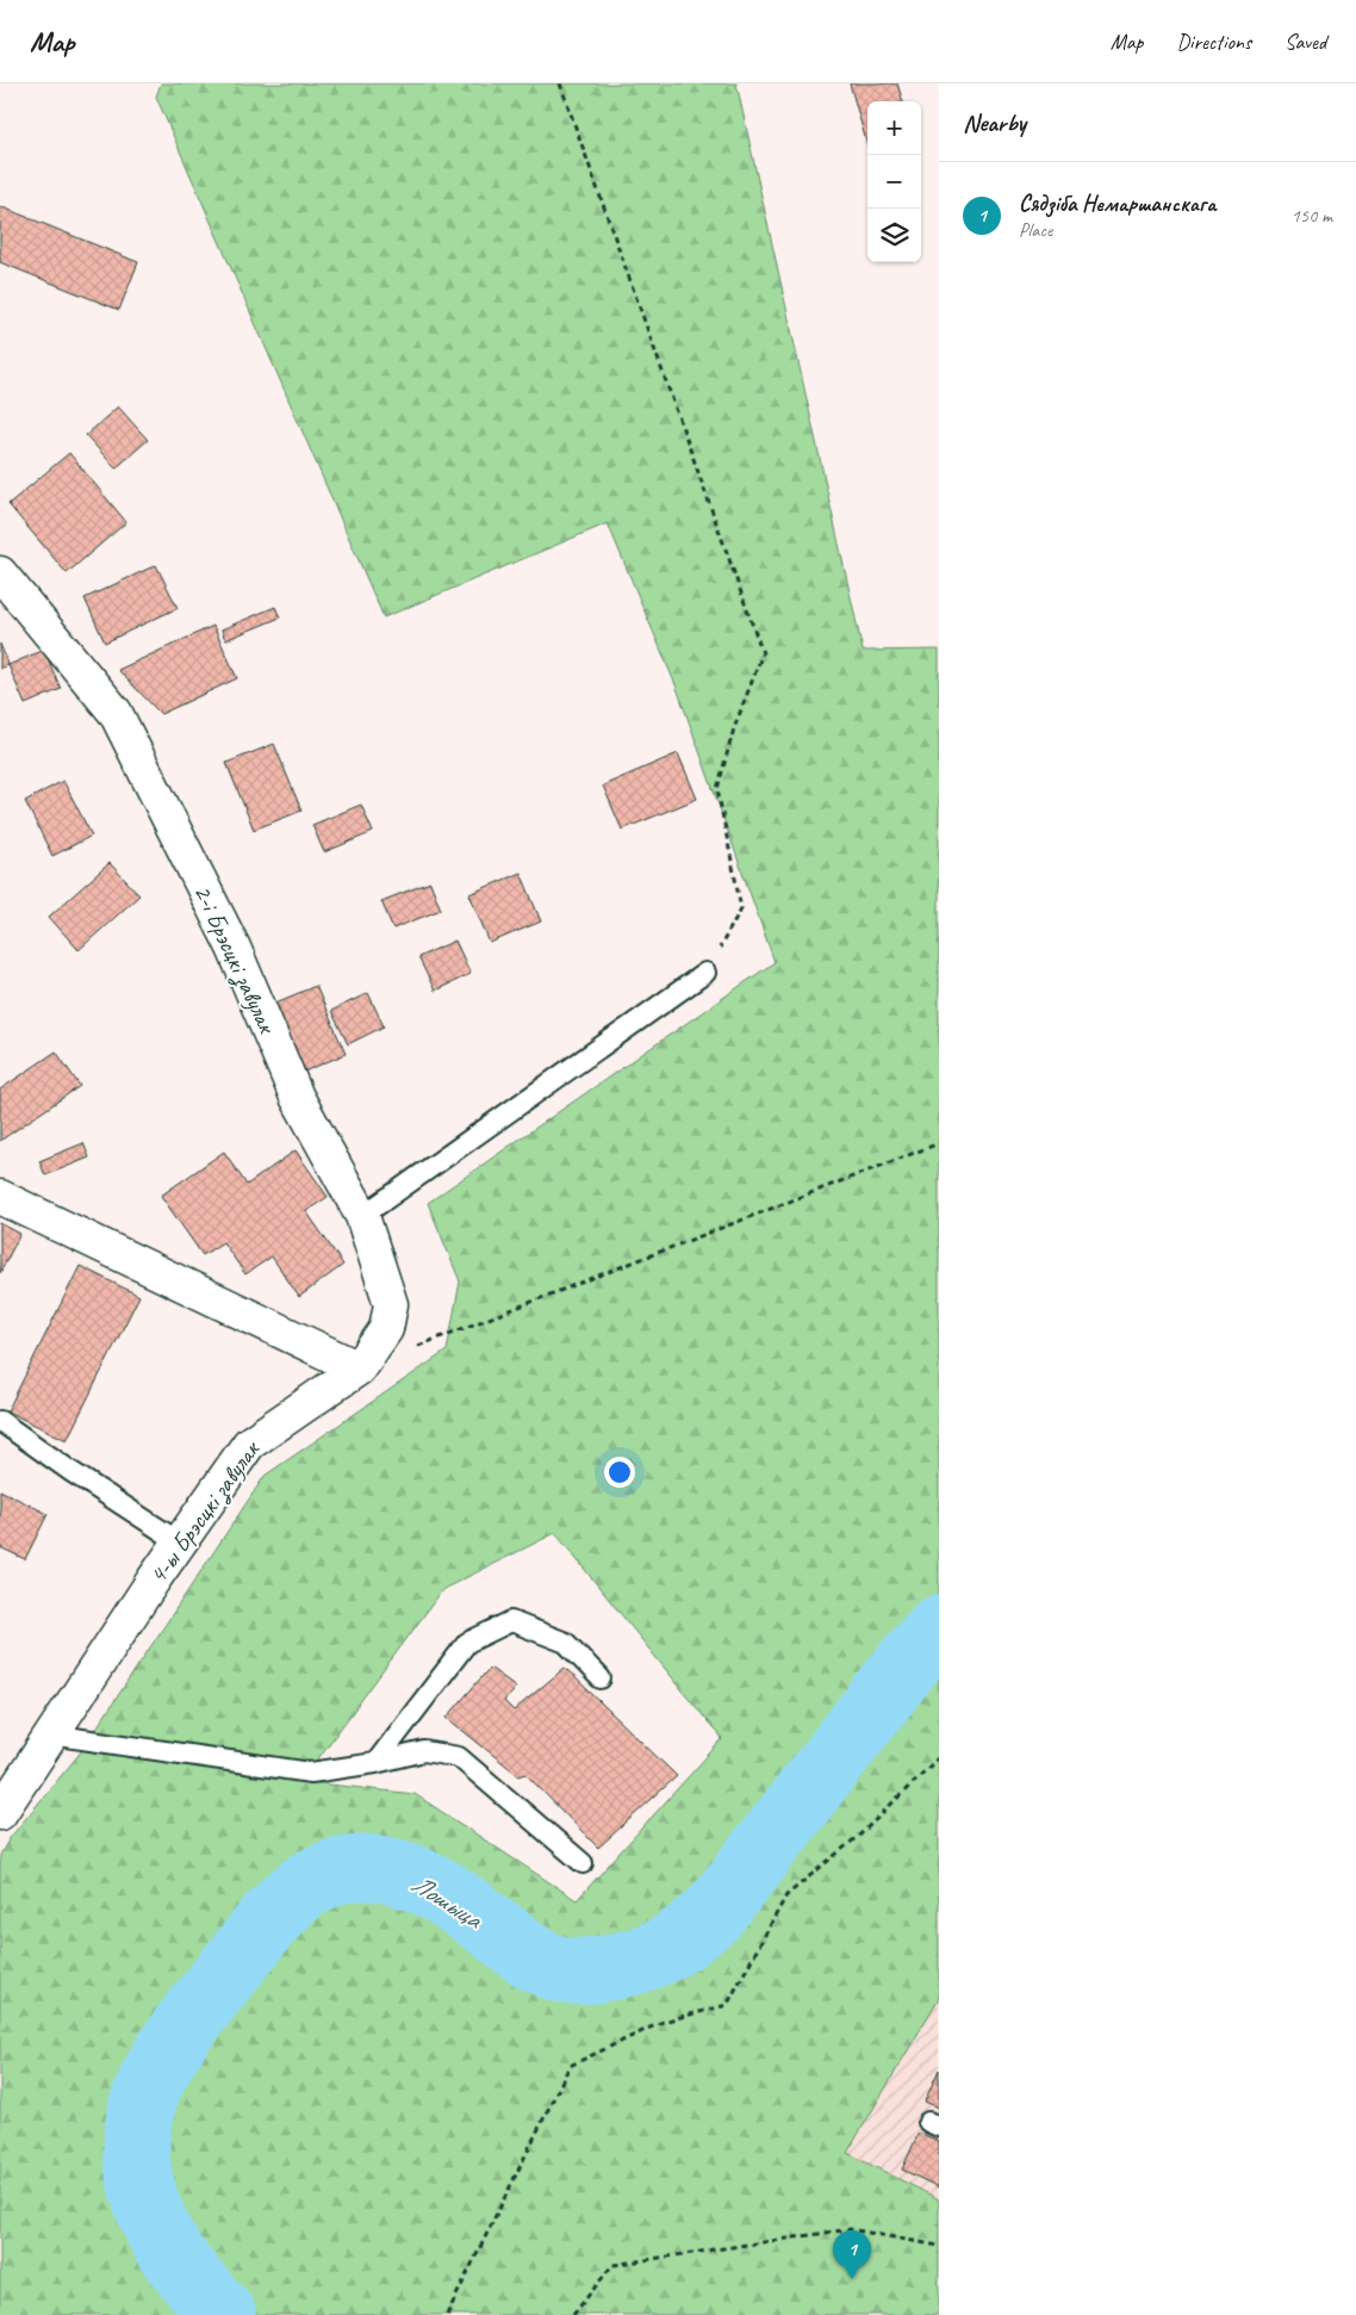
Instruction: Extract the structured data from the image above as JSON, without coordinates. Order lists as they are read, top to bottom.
{
  "streets": {
    "street": ["2-і Брэсцкі завулак", "4-ы Брэсцкі завулак"]
  },
  "crossings": [
    ["2-і Брэсцкі завулак", "4-ы Брэсцкі завулак"]
  ],
  "water": ["Лошыца"],
  "page": {
    "header": "Map",
    "nav": ["Map", "Directions", "Saved"],
    "heading": "Nearby",
    "map_buttons": ["+", "−"],
    "list": [
      {
        "mark": "1",
        "name": "Сядзіба Немаршанскага",
        "note": "Place",
        "value": "150 m"
      }
    ],
    "pins": "1"
  }
}
